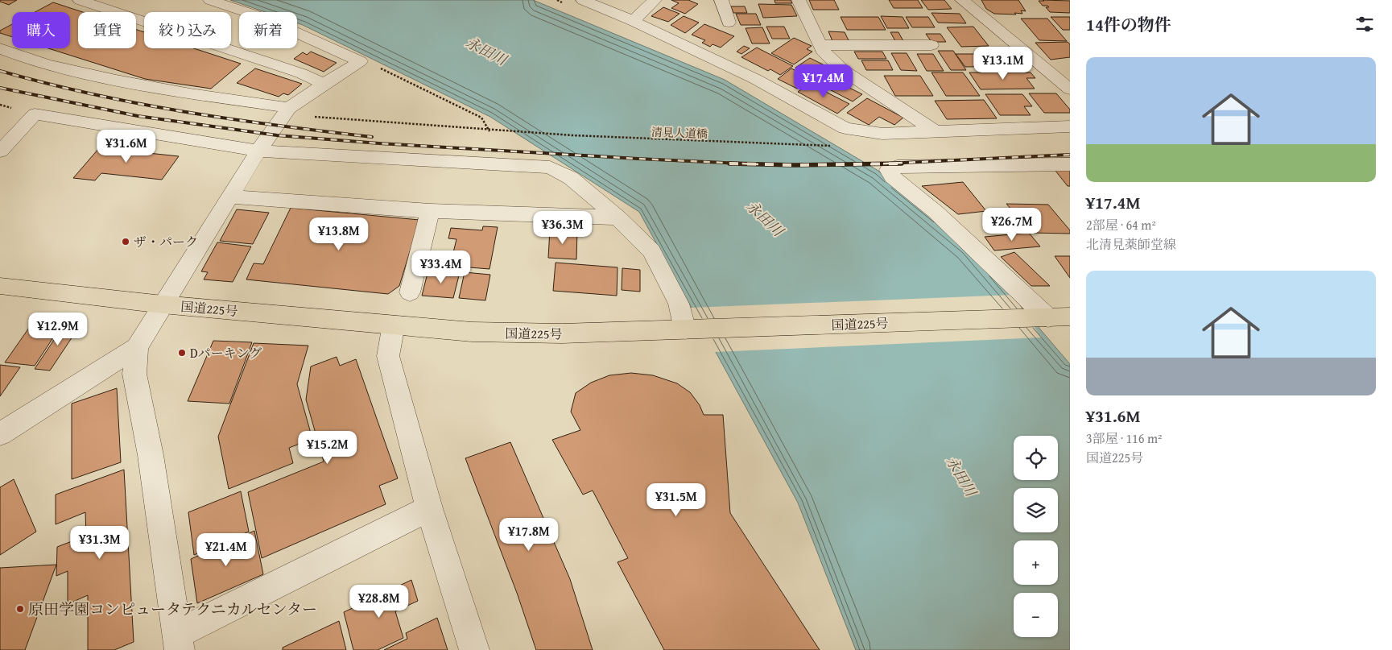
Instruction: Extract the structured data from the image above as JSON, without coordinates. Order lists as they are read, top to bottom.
{
  "streets": {
    "highway": ["国道225号"],
    "path": ["清見人道橋"]
  },
  "water": ["永田川"],
  "places": ["ザ・パーク", "Dパーキング", "原田学園コンピュータテクニカルセンター"],
  "page": {
    "heading": "14件の物件",
    "chip": [
      "購入",
      "賃貸",
      "絞り込み",
      "新着"
    ],
    "price": [
      "¥13.1M",
      "¥17.4M",
      "¥31.6M",
      "¥26.7M",
      "¥36.3M",
      "¥13.8M",
      "¥33.4M",
      "¥12.9M",
      "¥15.2M",
      "¥31.5M",
      "¥17.8M",
      "¥31.3M",
      "¥21.4M",
      "¥28.8M"
    ],
    "list": [
      {
        "name": "¥17.4M",
        "note": "2部屋 · 64 m² · 北清見薬師堂線"
      },
      {
        "name": "¥31.6M",
        "note": "3部屋 · 116 m² · 国道225号"
      }
    ],
    "map_buttons": ["+", "−"]
  }
}
